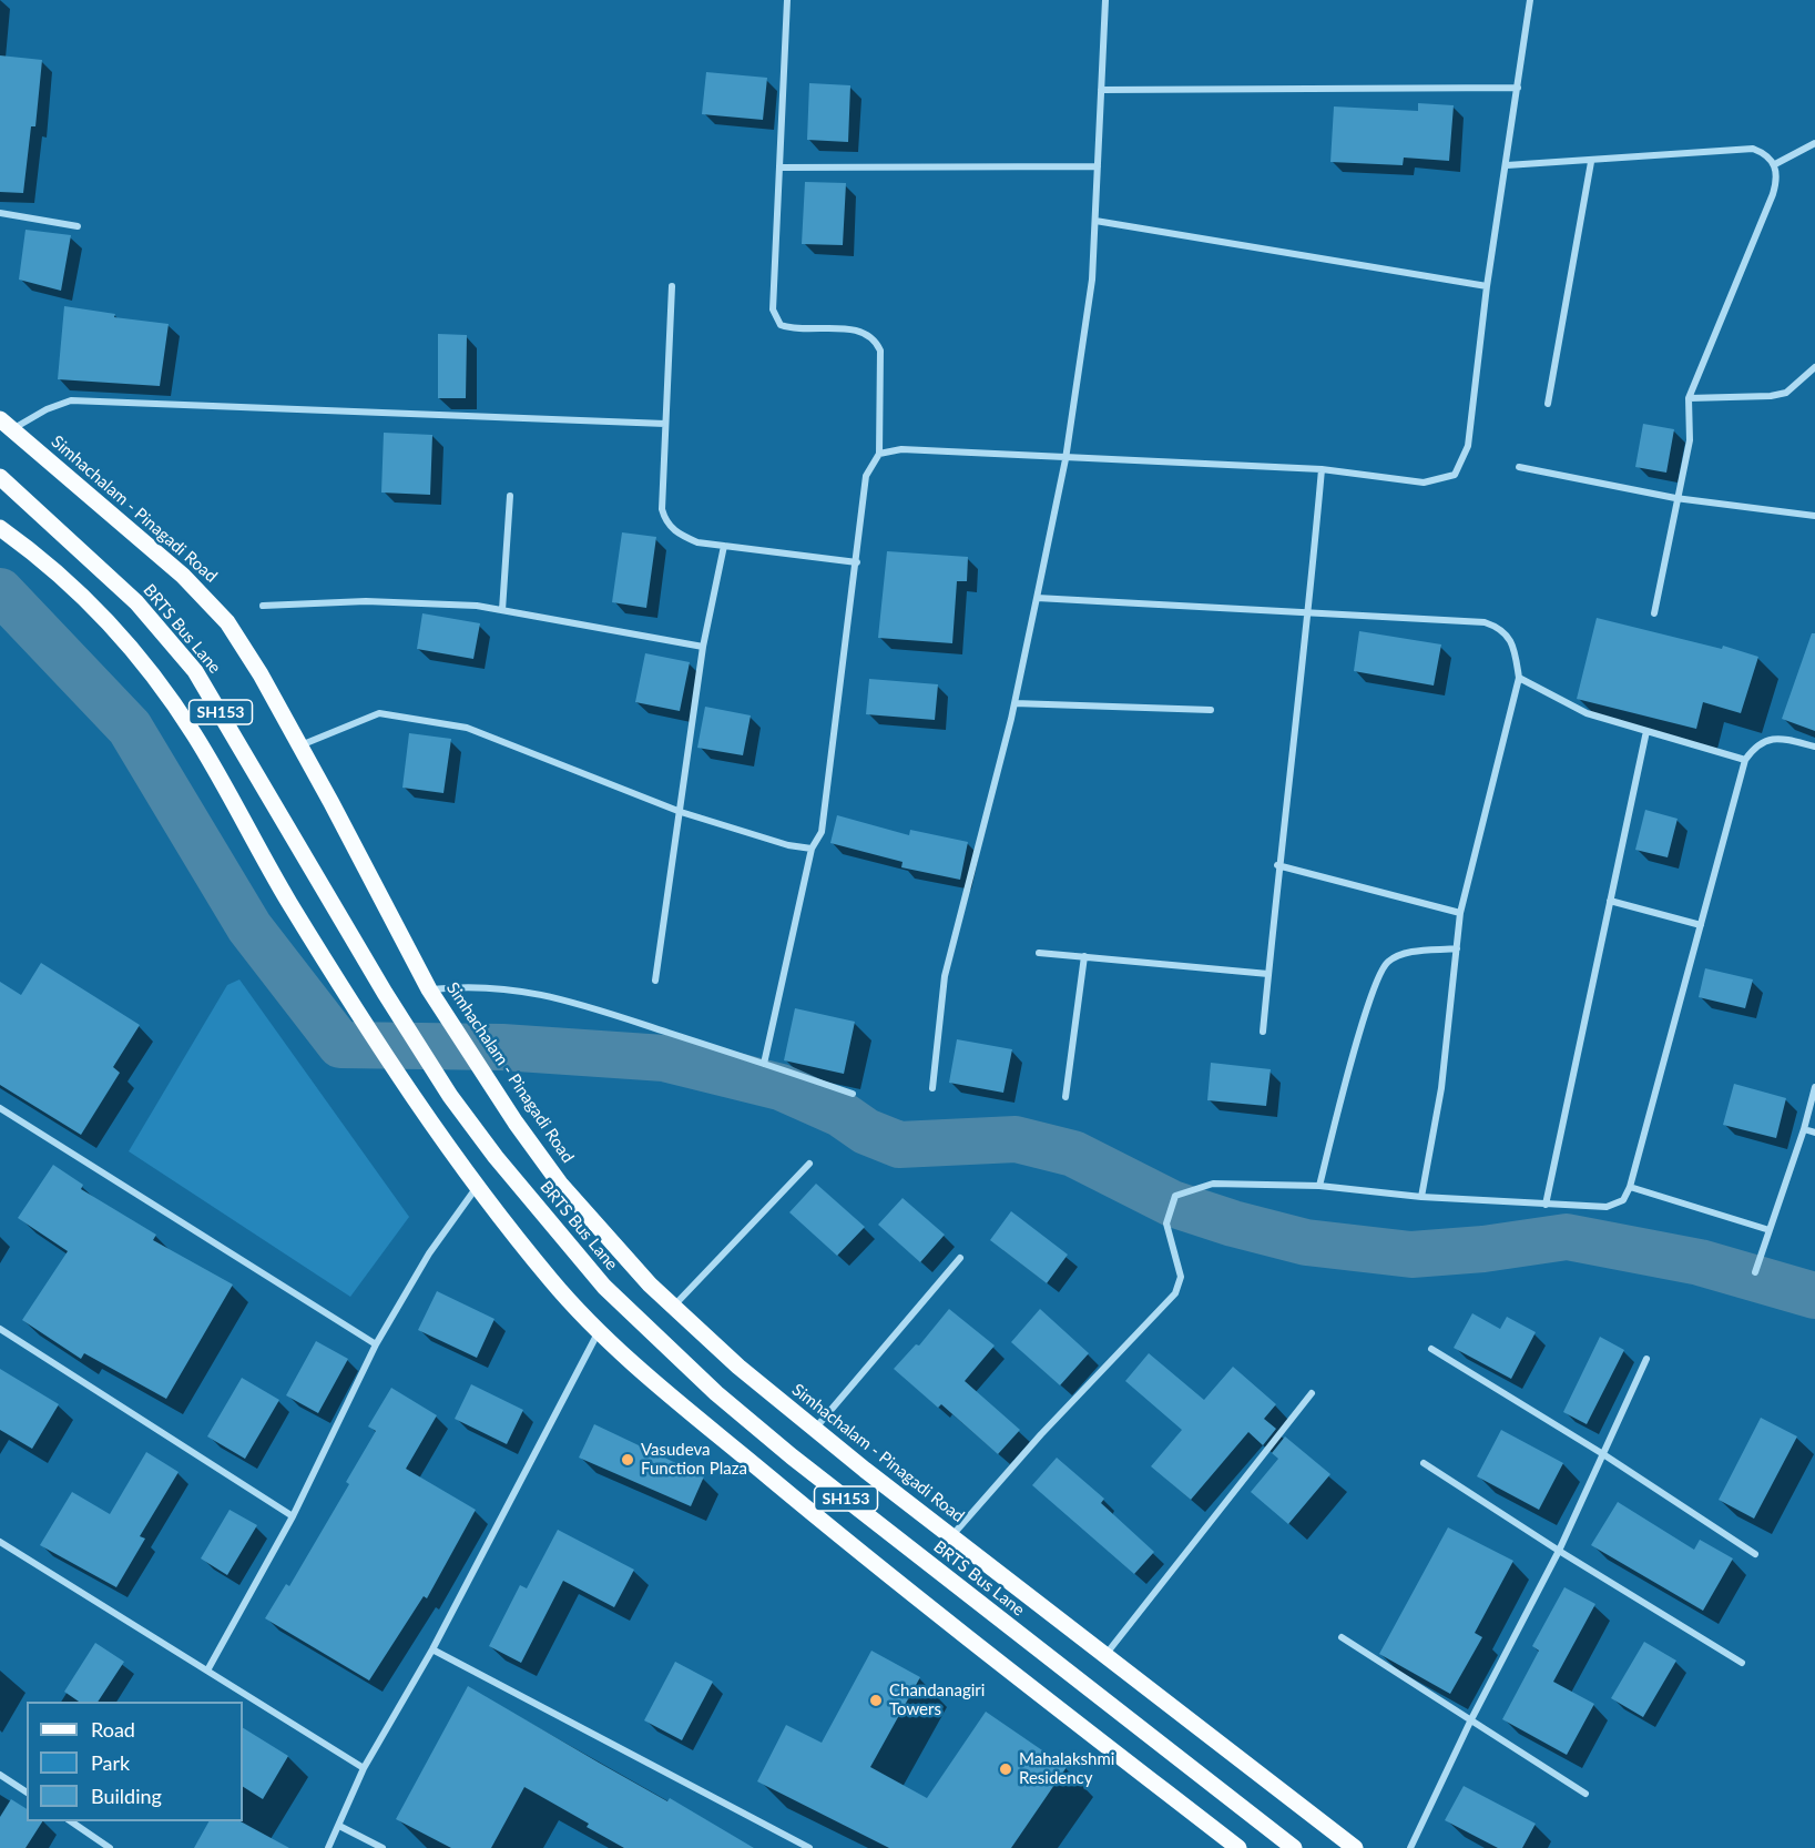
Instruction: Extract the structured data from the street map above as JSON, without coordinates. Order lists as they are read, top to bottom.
{
  "streets": {
    "main road": ["Simhachalam - Pinagadi Road", "BRTS Bus Lane", "SH153"]
  },
  "places": ["Vasudeva Function Plaza", "Chandanagiri Towers", "Mahalakshmi Residency"],
  "legend": ["Road", "Park", "Building"]
}
